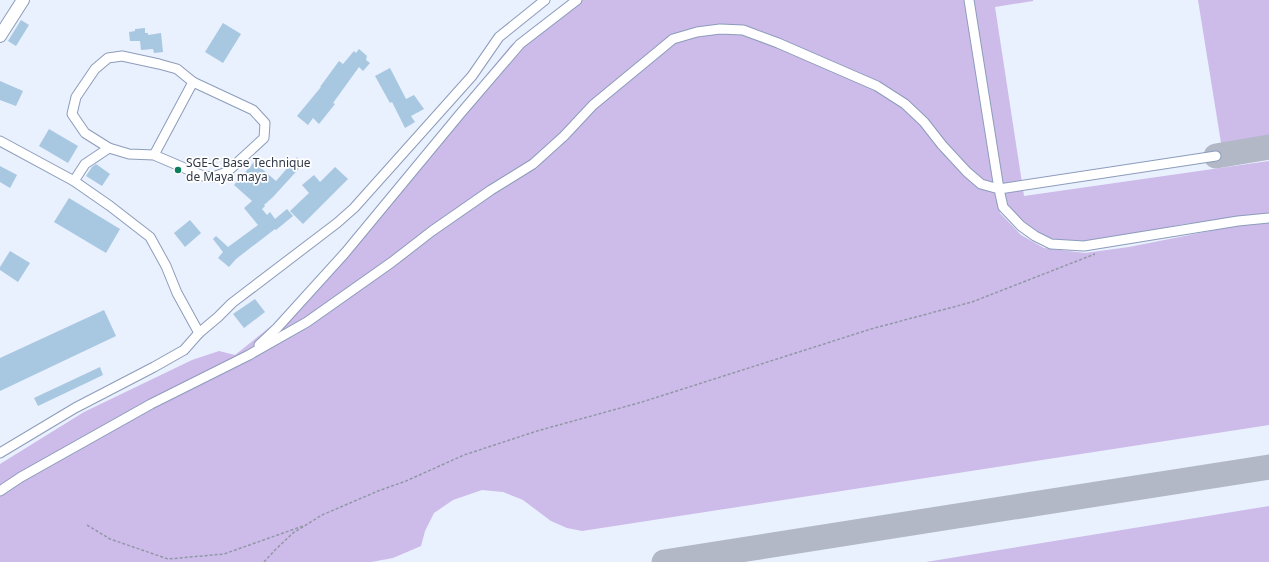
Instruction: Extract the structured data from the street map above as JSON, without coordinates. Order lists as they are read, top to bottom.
{
  "places": ["SGE-C Base Technique de Maya maya"]
}
